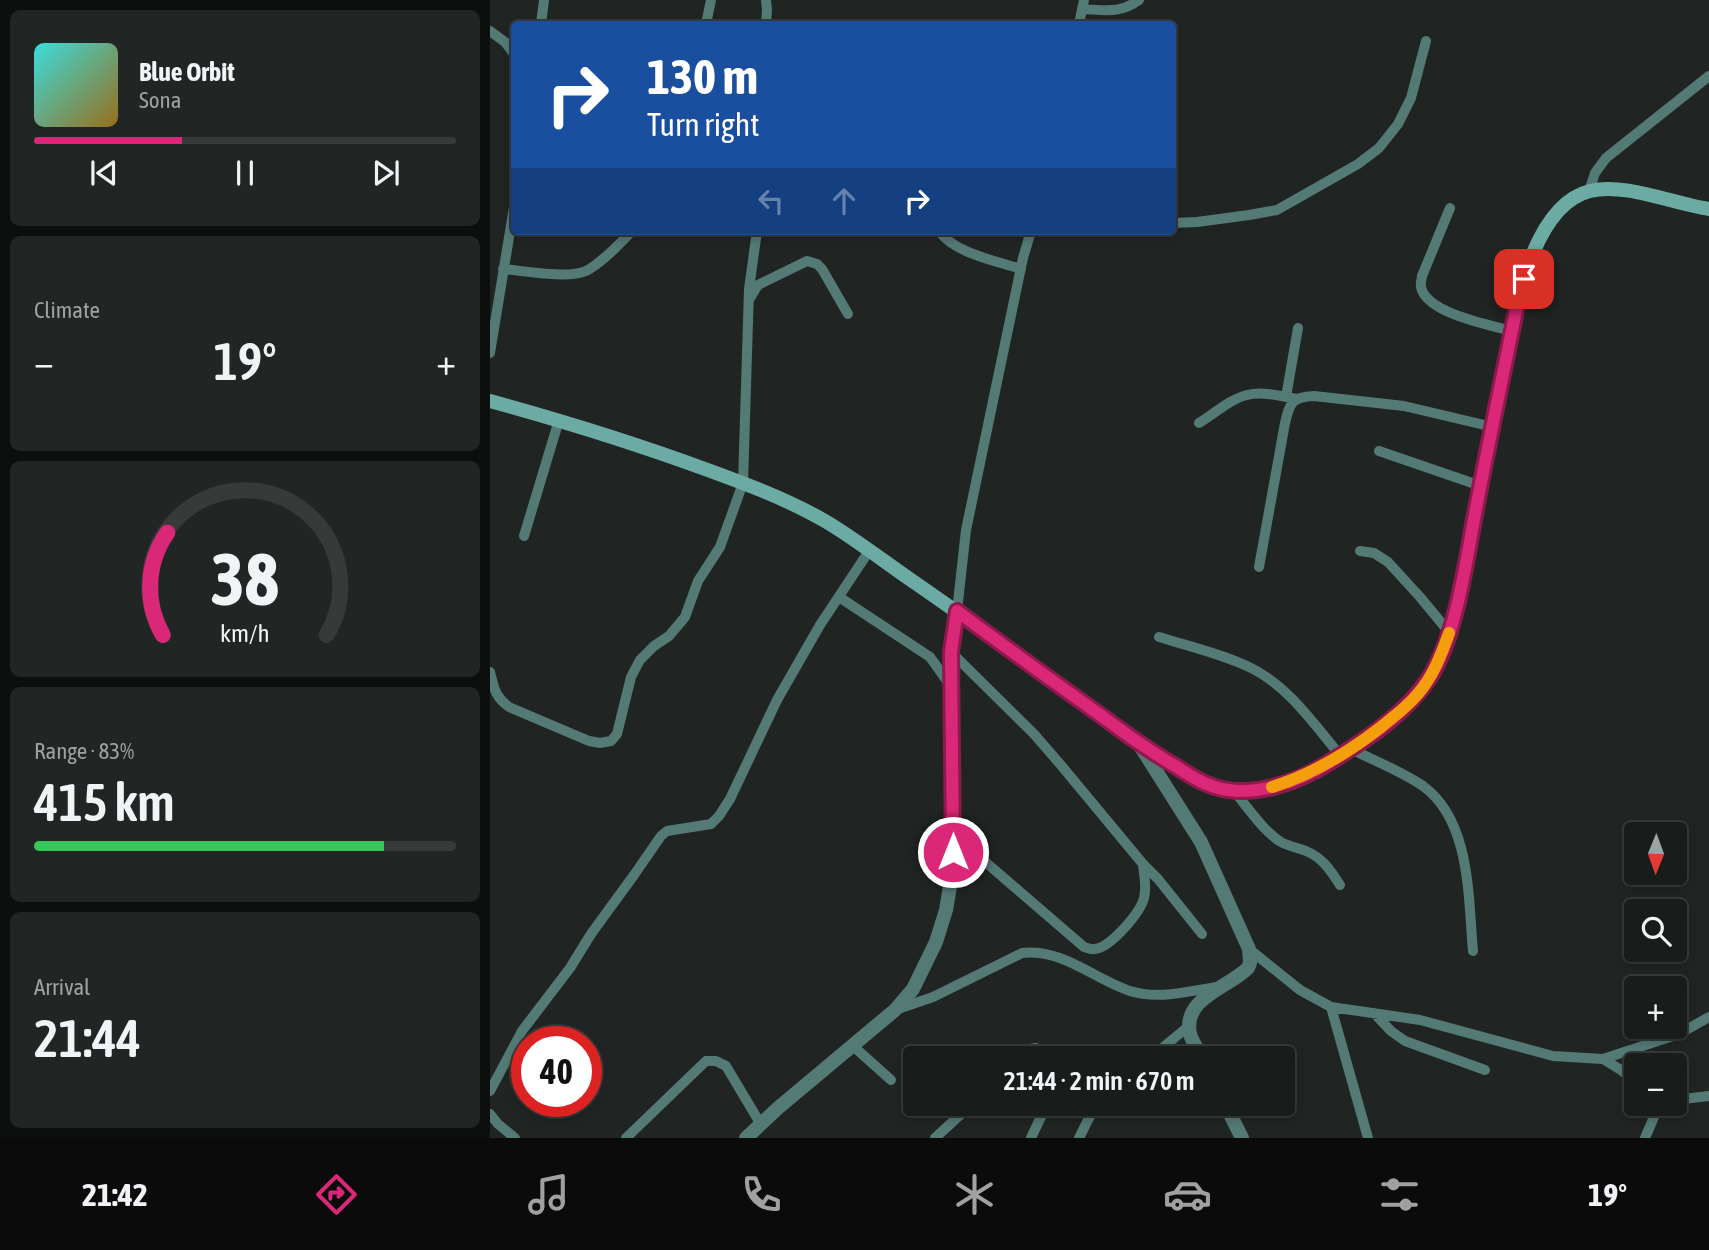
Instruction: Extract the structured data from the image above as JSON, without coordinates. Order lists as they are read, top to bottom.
{
  "north": "bottom",
  "page": {
    "turn": ["130 m", "Turn right"],
    "song": ["Blue Orbit", "Sona"],
    "tile": [
      "Climate",
      ["Range · 83%", "415 km"],
      ["Arrival", "21:44"]
    ],
    "heat": ["−", "19°", "+"],
    "map_buttons": ["+", "−"],
    "limit": "40",
    "trip": "21:44 · 2 min · 670 m",
    "tabs": ["21:42", "19°"],
    "gauge": ["38", "km/h"]
  }
}
